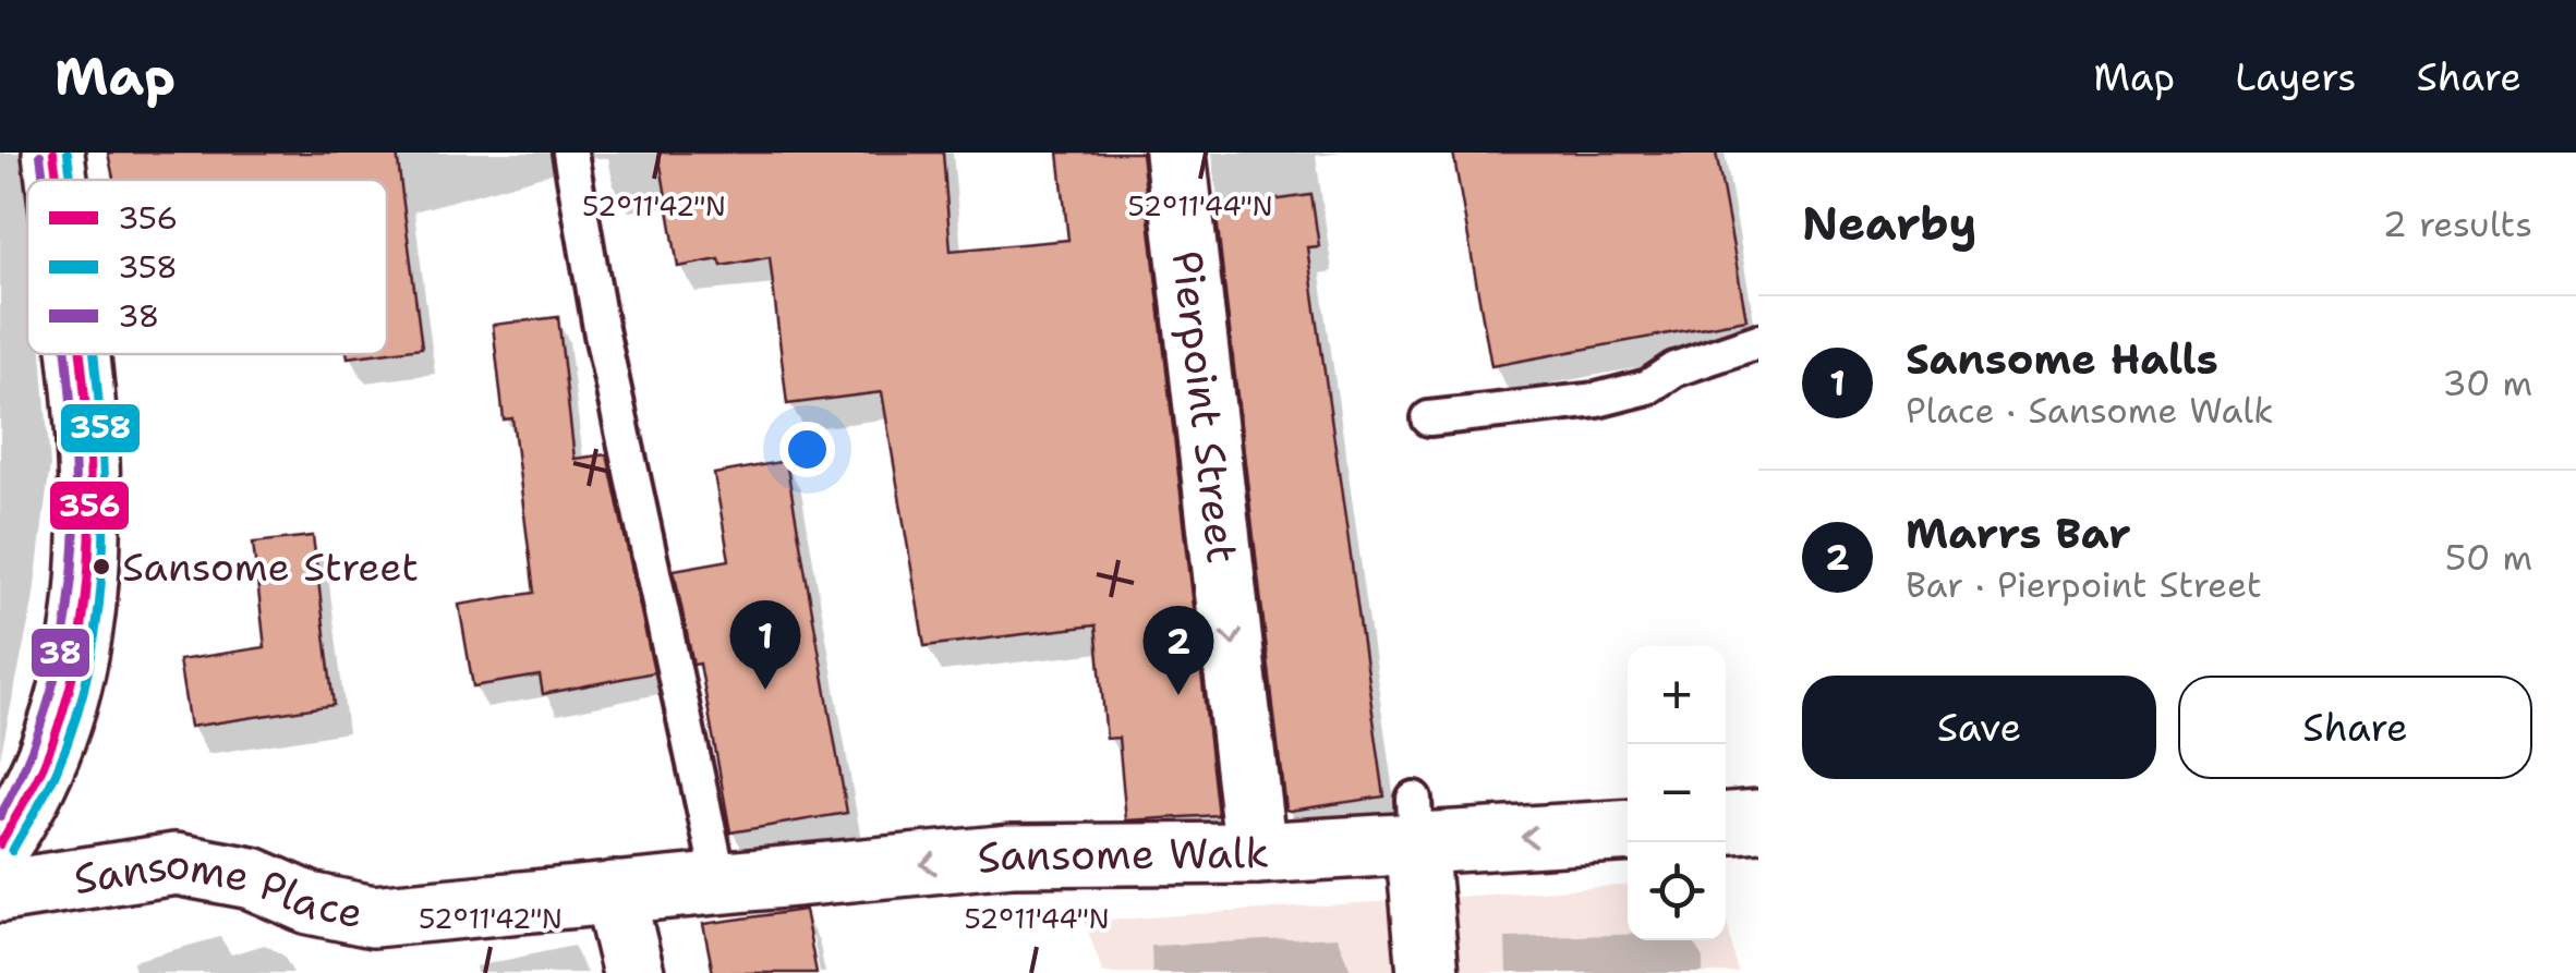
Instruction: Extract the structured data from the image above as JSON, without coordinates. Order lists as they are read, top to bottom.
{
  "streets": {
    "main road": ["Pierpoint Street", "Sansome Walk", "Sansome Place"]
  },
  "crossings": [
    ["Pierpoint Street", "Sansome Walk"],
    ["Sansome Walk", "Sansome Place"]
  ],
  "one_way": ["Pierpoint Street", "Sansome Walk"],
  "places": ["Sansome Street"],
  "lines": ["transit line 356", "transit line 358", "transit line 38"],
  "legend": ["356", "358", "38"],
  "page": {
    "header": "Map",
    "nav": ["Map", "Layers", "Share"],
    "heading": ["Nearby", "2 results"],
    "list": [
      {
        "mark": "1",
        "name": "Sansome Halls",
        "note": "Place · Sansome Walk",
        "value": "30 m"
      },
      {
        "mark": "2",
        "name": "Marrs Bar",
        "note": "Bar · Pierpoint Street",
        "value": "50 m"
      }
    ],
    "pins": ["1", "2"],
    "buttons": ["Save", "Share"],
    "map_buttons": ["+", "−"]
  },
  "coordinates": ["52°11'42\"N", "52°11'44\"N"]
}
